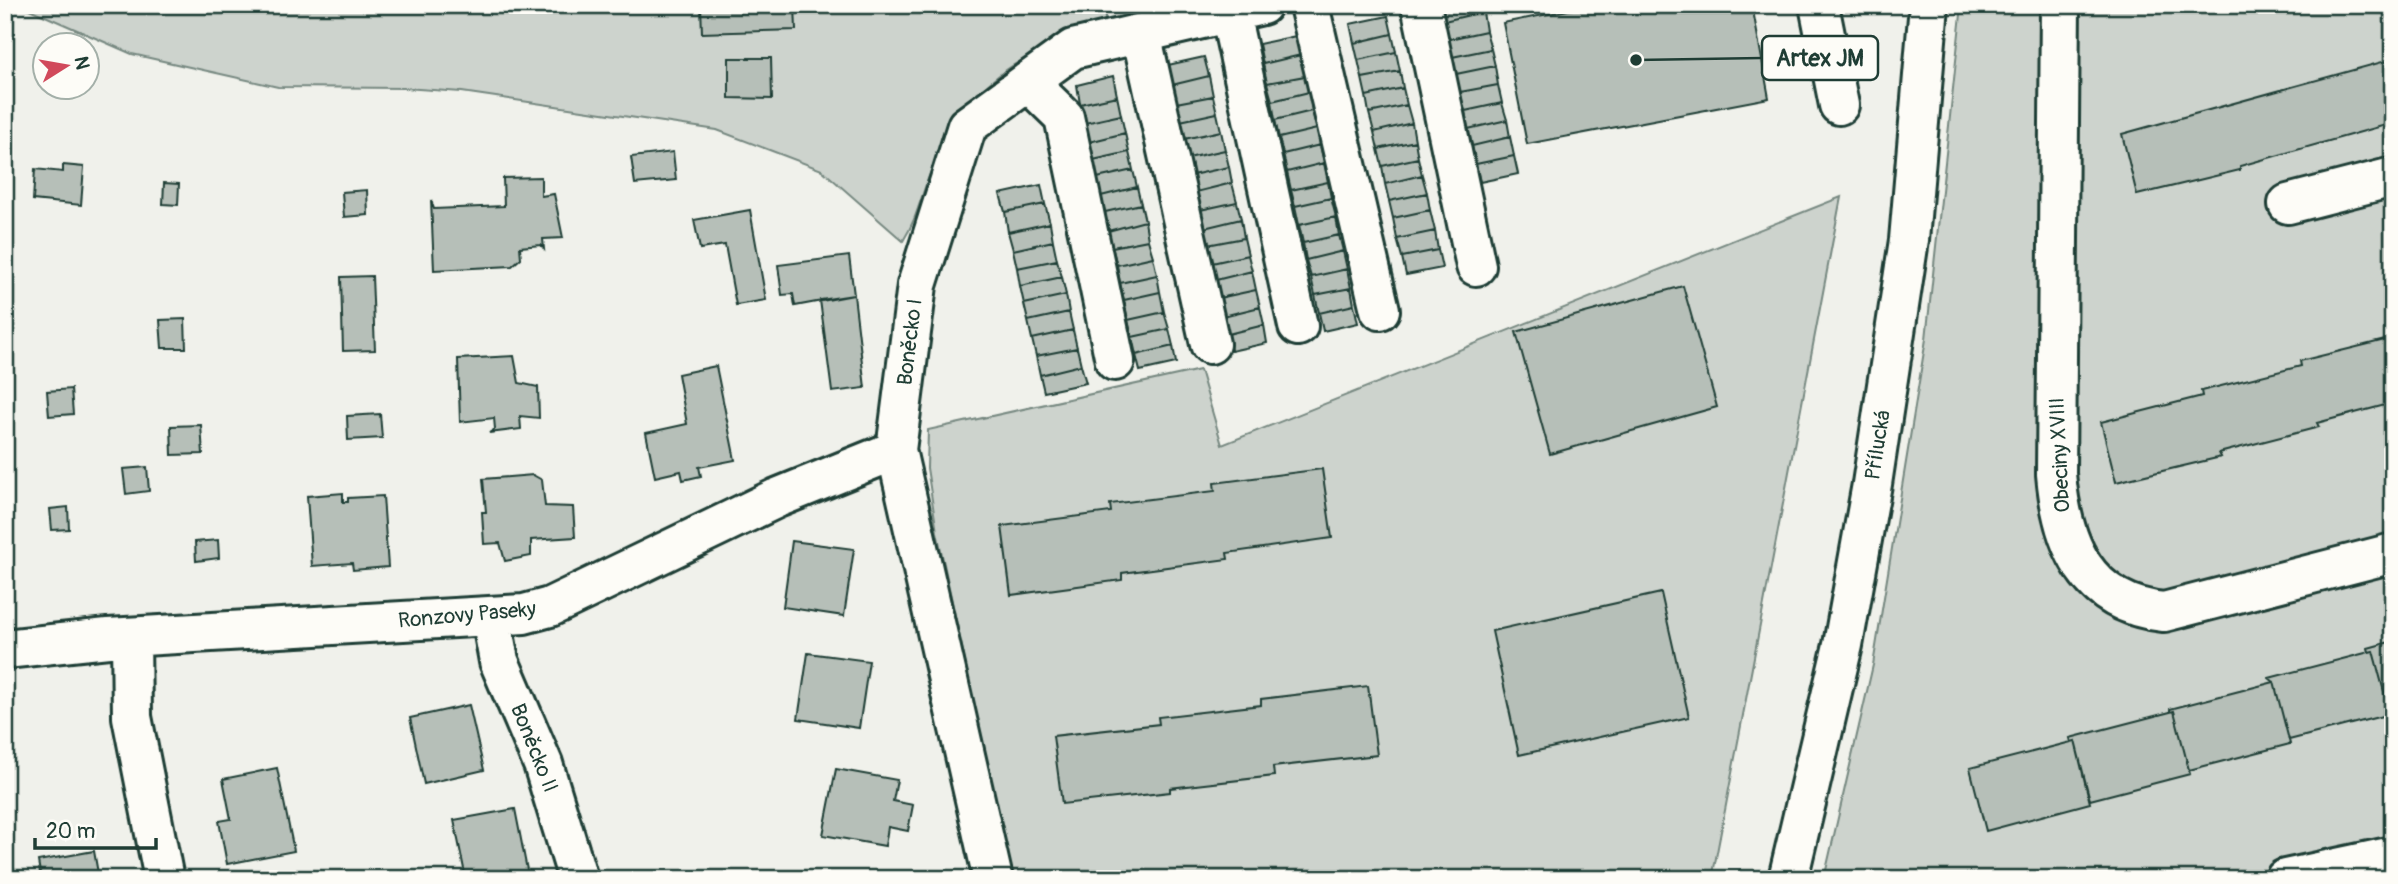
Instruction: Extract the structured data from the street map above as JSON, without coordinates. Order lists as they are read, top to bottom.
{
  "streets": {
    "street": [
      "Boněcko I",
      "Přílucká",
      "Obeciny XVIII",
      "Ronzovy Paseky",
      "Boněcko II"
    ]
  },
  "crossings": [
    ["Boněcko I", "Ronzovy Paseky"],
    ["Ronzovy Paseky", "Boněcko II"]
  ],
  "places": ["Artex JM"],
  "scale_bar": "20 m",
  "north": "right"
}
